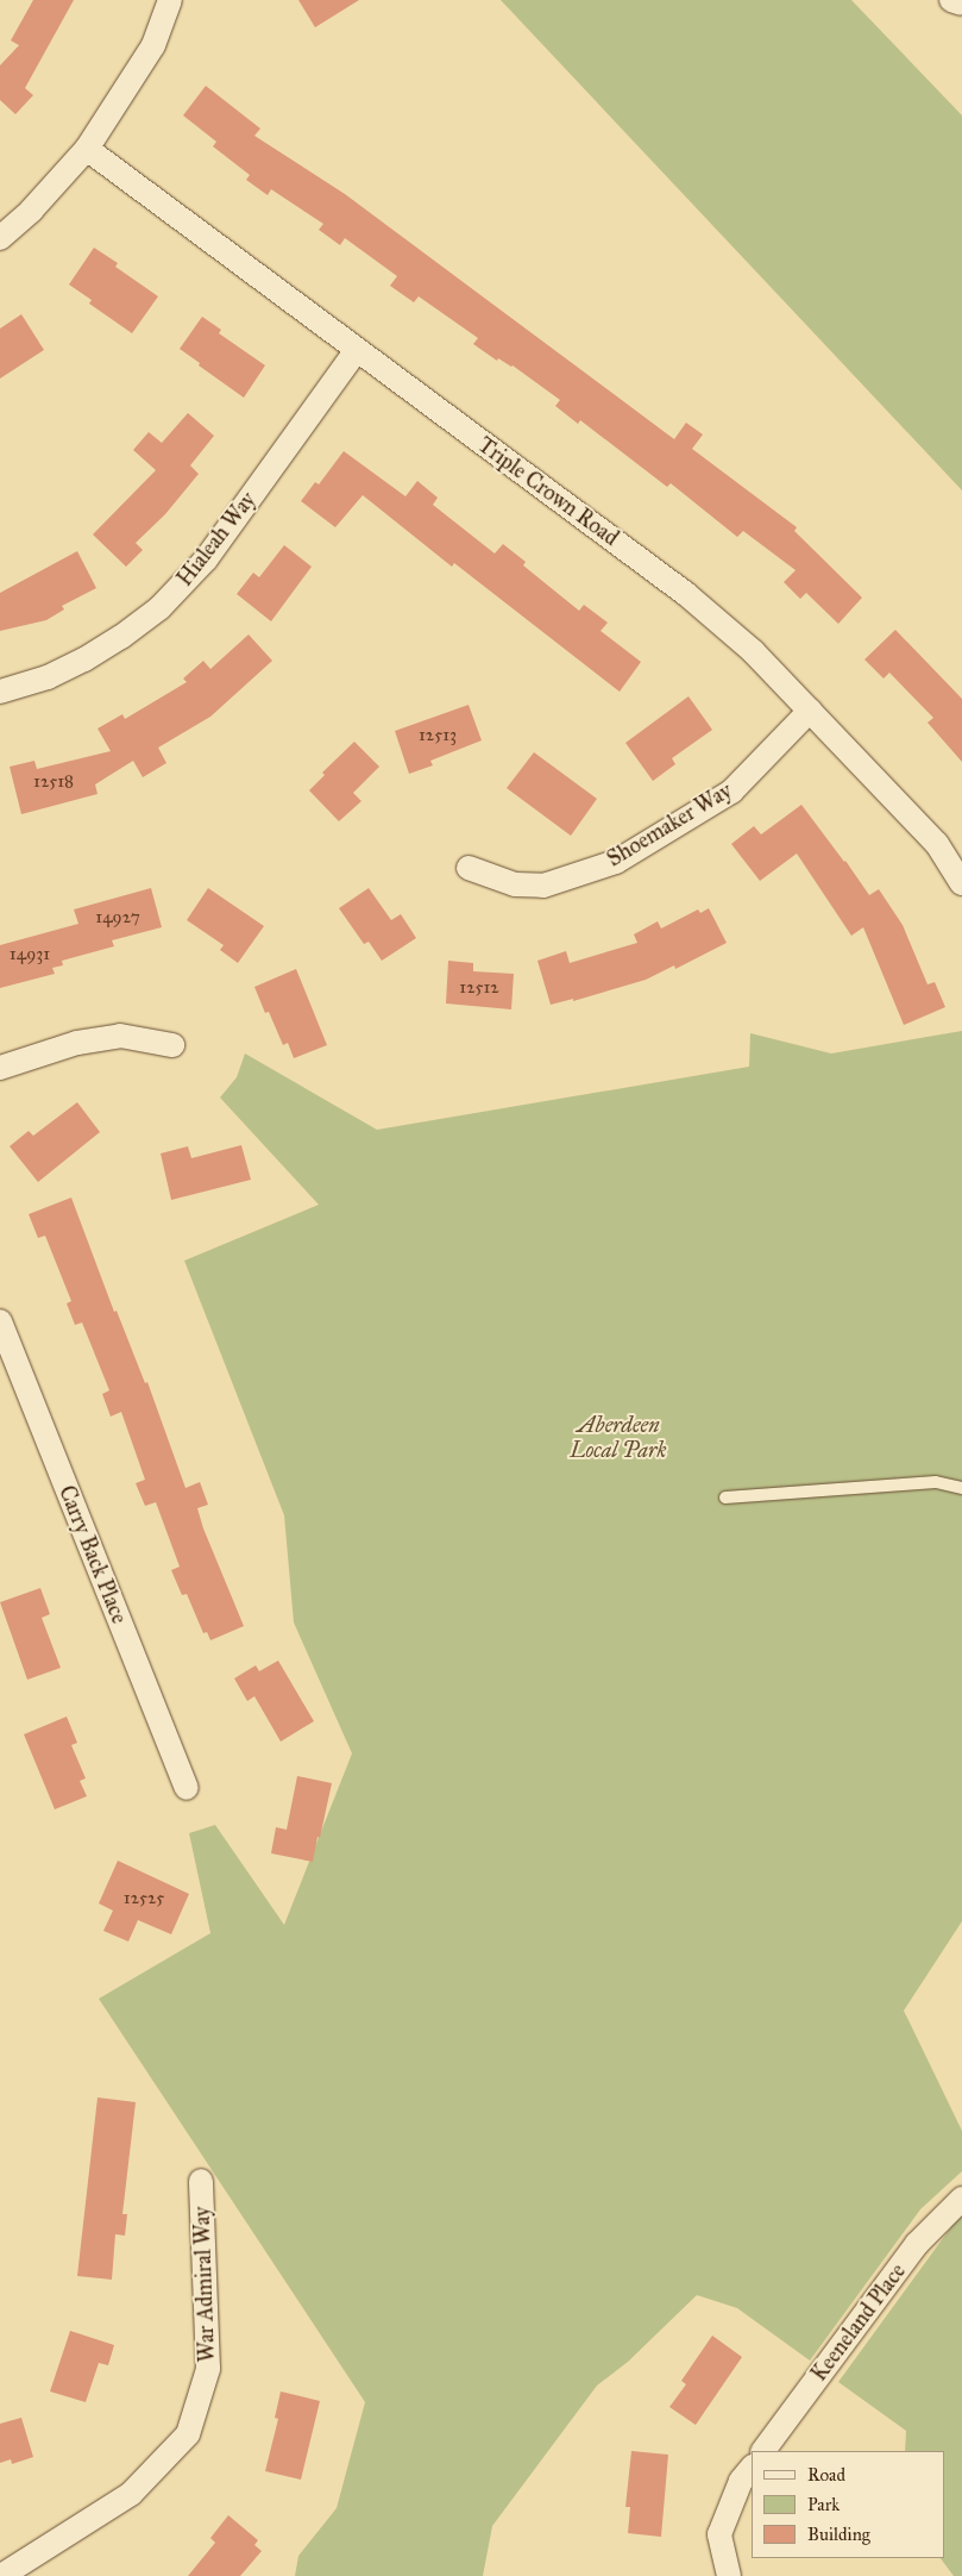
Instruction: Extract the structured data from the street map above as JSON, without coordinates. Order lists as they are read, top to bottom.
{
  "streets": {
    "street": [
      "Triple Crown Road",
      "Hialeah Way",
      "Shoemaker Way",
      "Carry Back Place",
      "War Admiral Way",
      "Keeneland Place"
    ]
  },
  "crossings": [
    ["Triple Crown Road", "Hialeah Way"],
    ["Triple Crown Road", "Shoemaker Way"]
  ],
  "parks": ["Aberdeen Local Park"],
  "house_numbers": [
    "12513",
    "12518",
    "14927",
    "14931",
    "12512",
    "12525"
  ],
  "legend": ["Road", "Park", "Building"]
}
